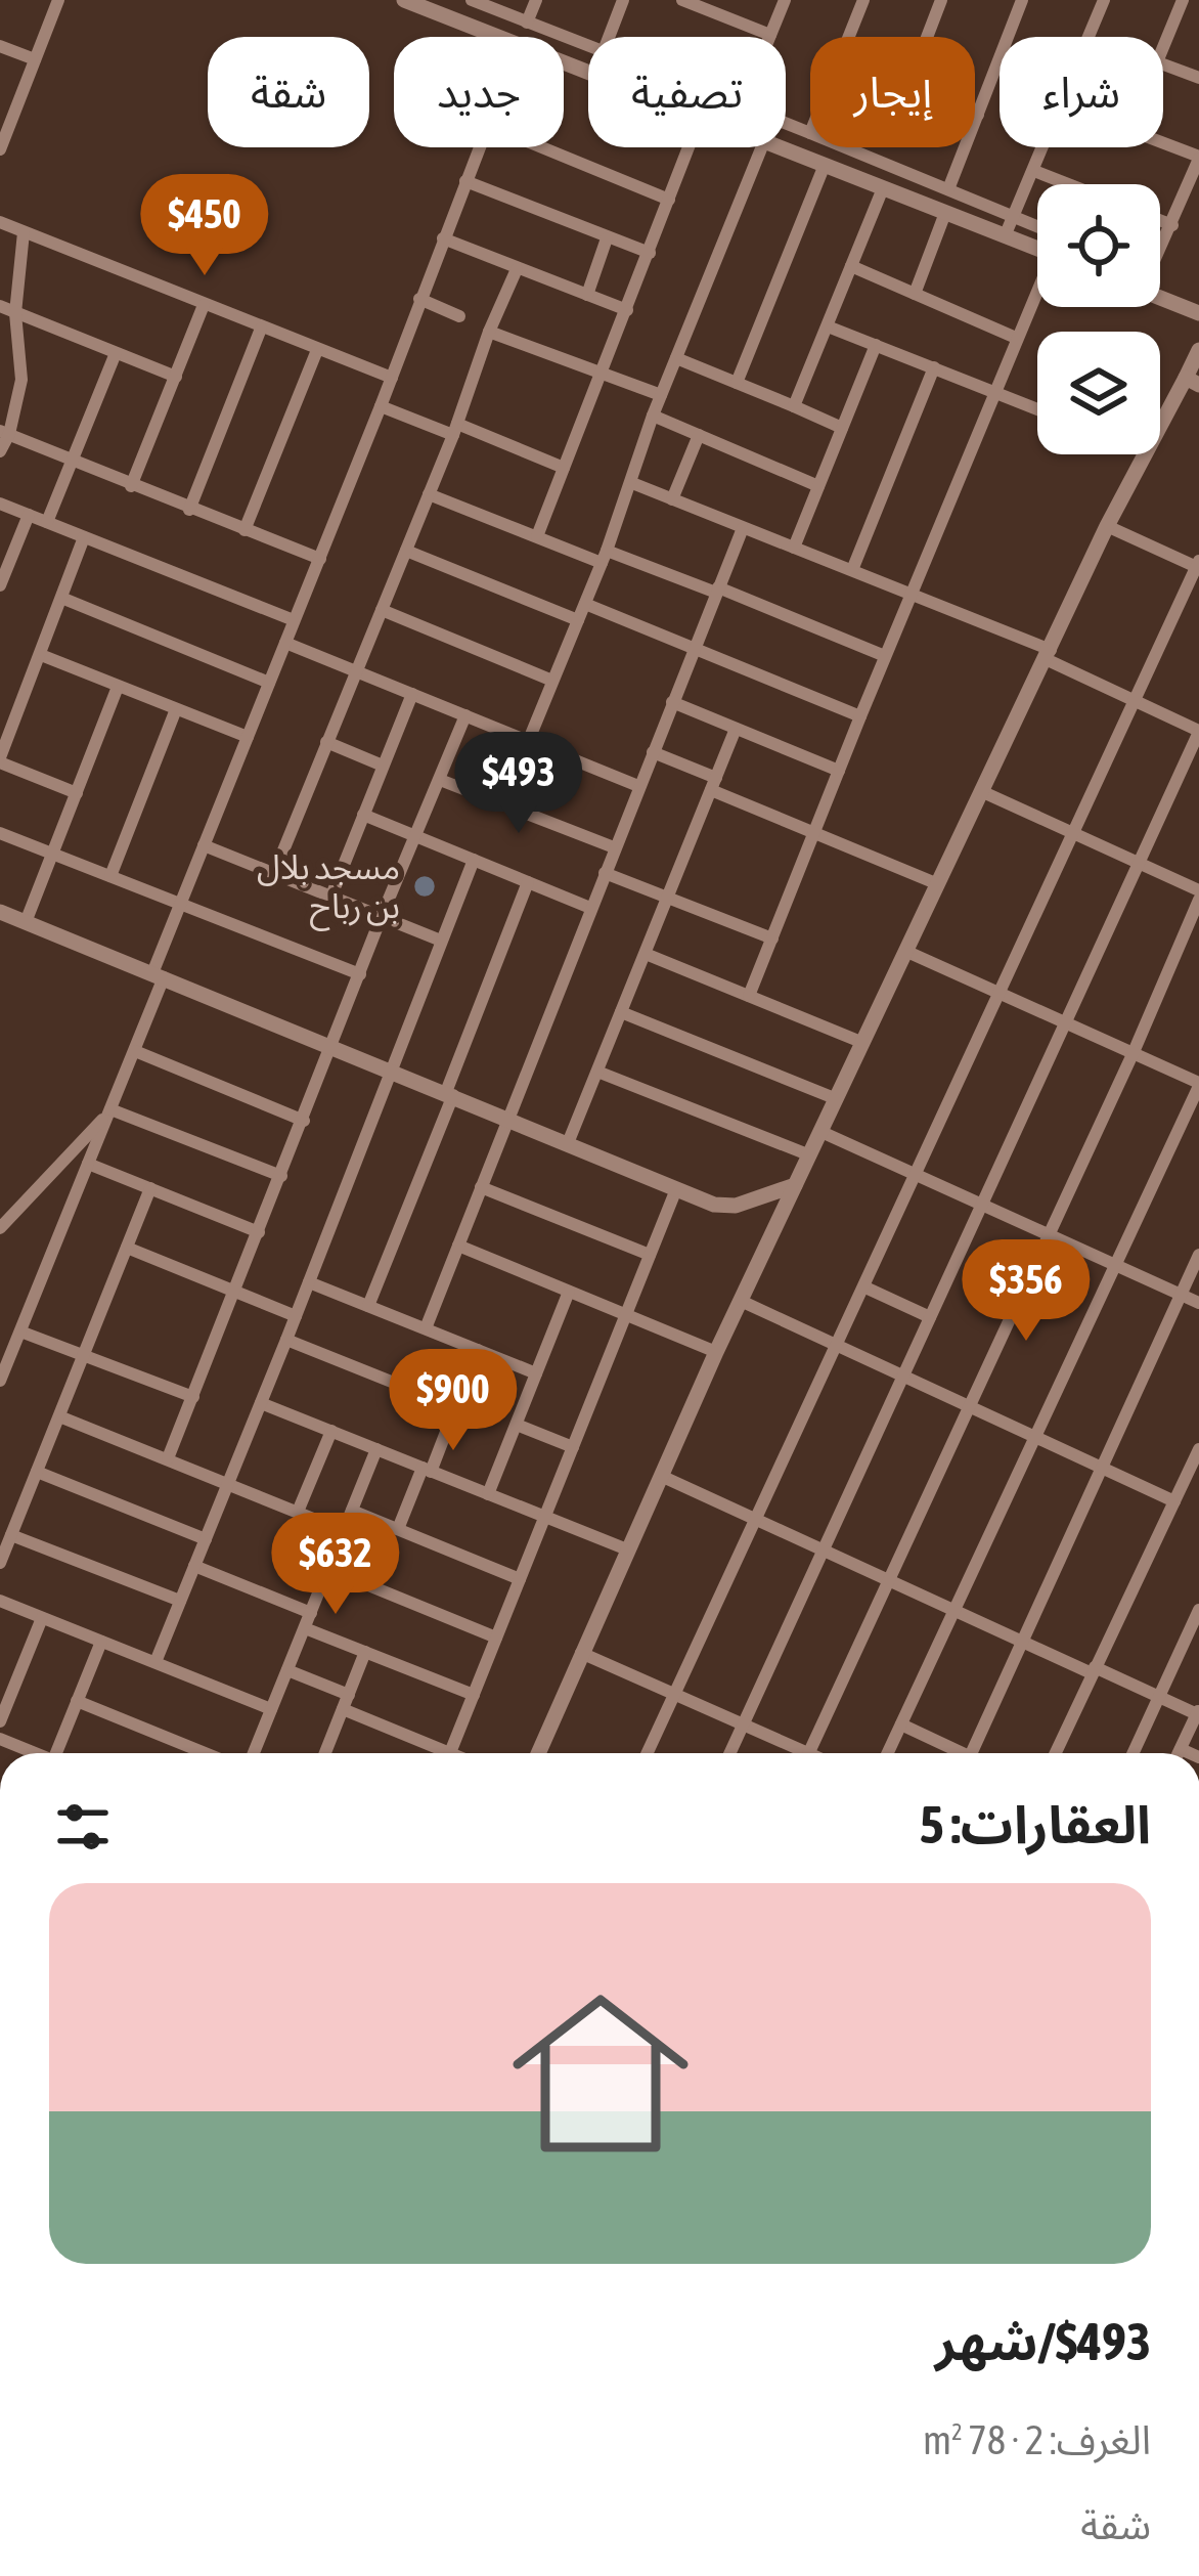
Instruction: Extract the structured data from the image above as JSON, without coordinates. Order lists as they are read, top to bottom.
{
  "places": ["مسجد بلال بن رباح"],
  "page": {
    "chip": [
      "شراء",
      "إيجار",
      "تصفية",
      "جديد",
      "شقة"
    ],
    "price": [
      "$450",
      "$493",
      "$356",
      "$900",
      "$632"
    ],
    "heading": "العقارات: 5",
    "list": [
      {
        "name": "$493/شهر",
        "note": "الغرف: 2 · 78 m² · شقة"
      }
    ]
  }
}
